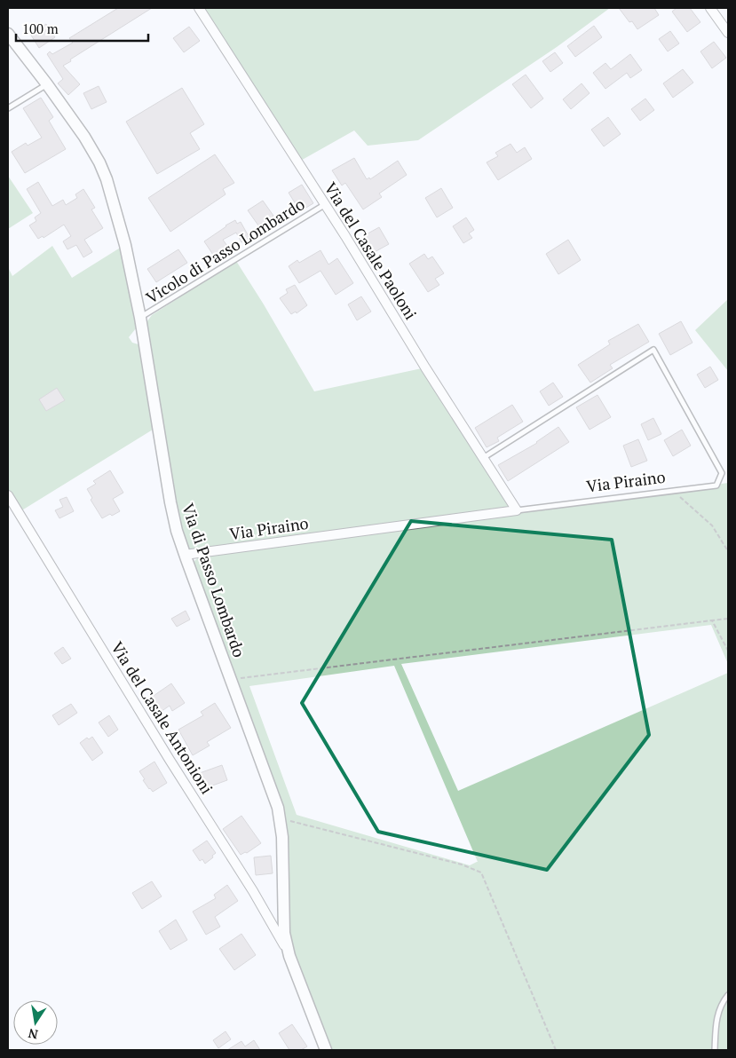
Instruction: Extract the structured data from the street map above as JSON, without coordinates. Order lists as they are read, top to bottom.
{
  "streets": {
    "street": [
      "Via del Casale Paoloni",
      "Via Piraino",
      "Via di Passo Lombardo",
      "Via del Casale Antonioni"
    ],
    "lane": ["Vicolo di Passo Lombardo"]
  },
  "crossings": [
    ["Vicolo di Passo Lombardo", "Via del Casale Paoloni"],
    ["Vicolo di Passo Lombardo", "Via di Passo Lombardo"],
    ["Via del Casale Paoloni", "Via Piraino"],
    ["Via Piraino", "Via di Passo Lombardo"],
    ["Via di Passo Lombardo", "Via del Casale Antonioni"]
  ],
  "scale_bar": "100 m",
  "north": "bottom"
}
